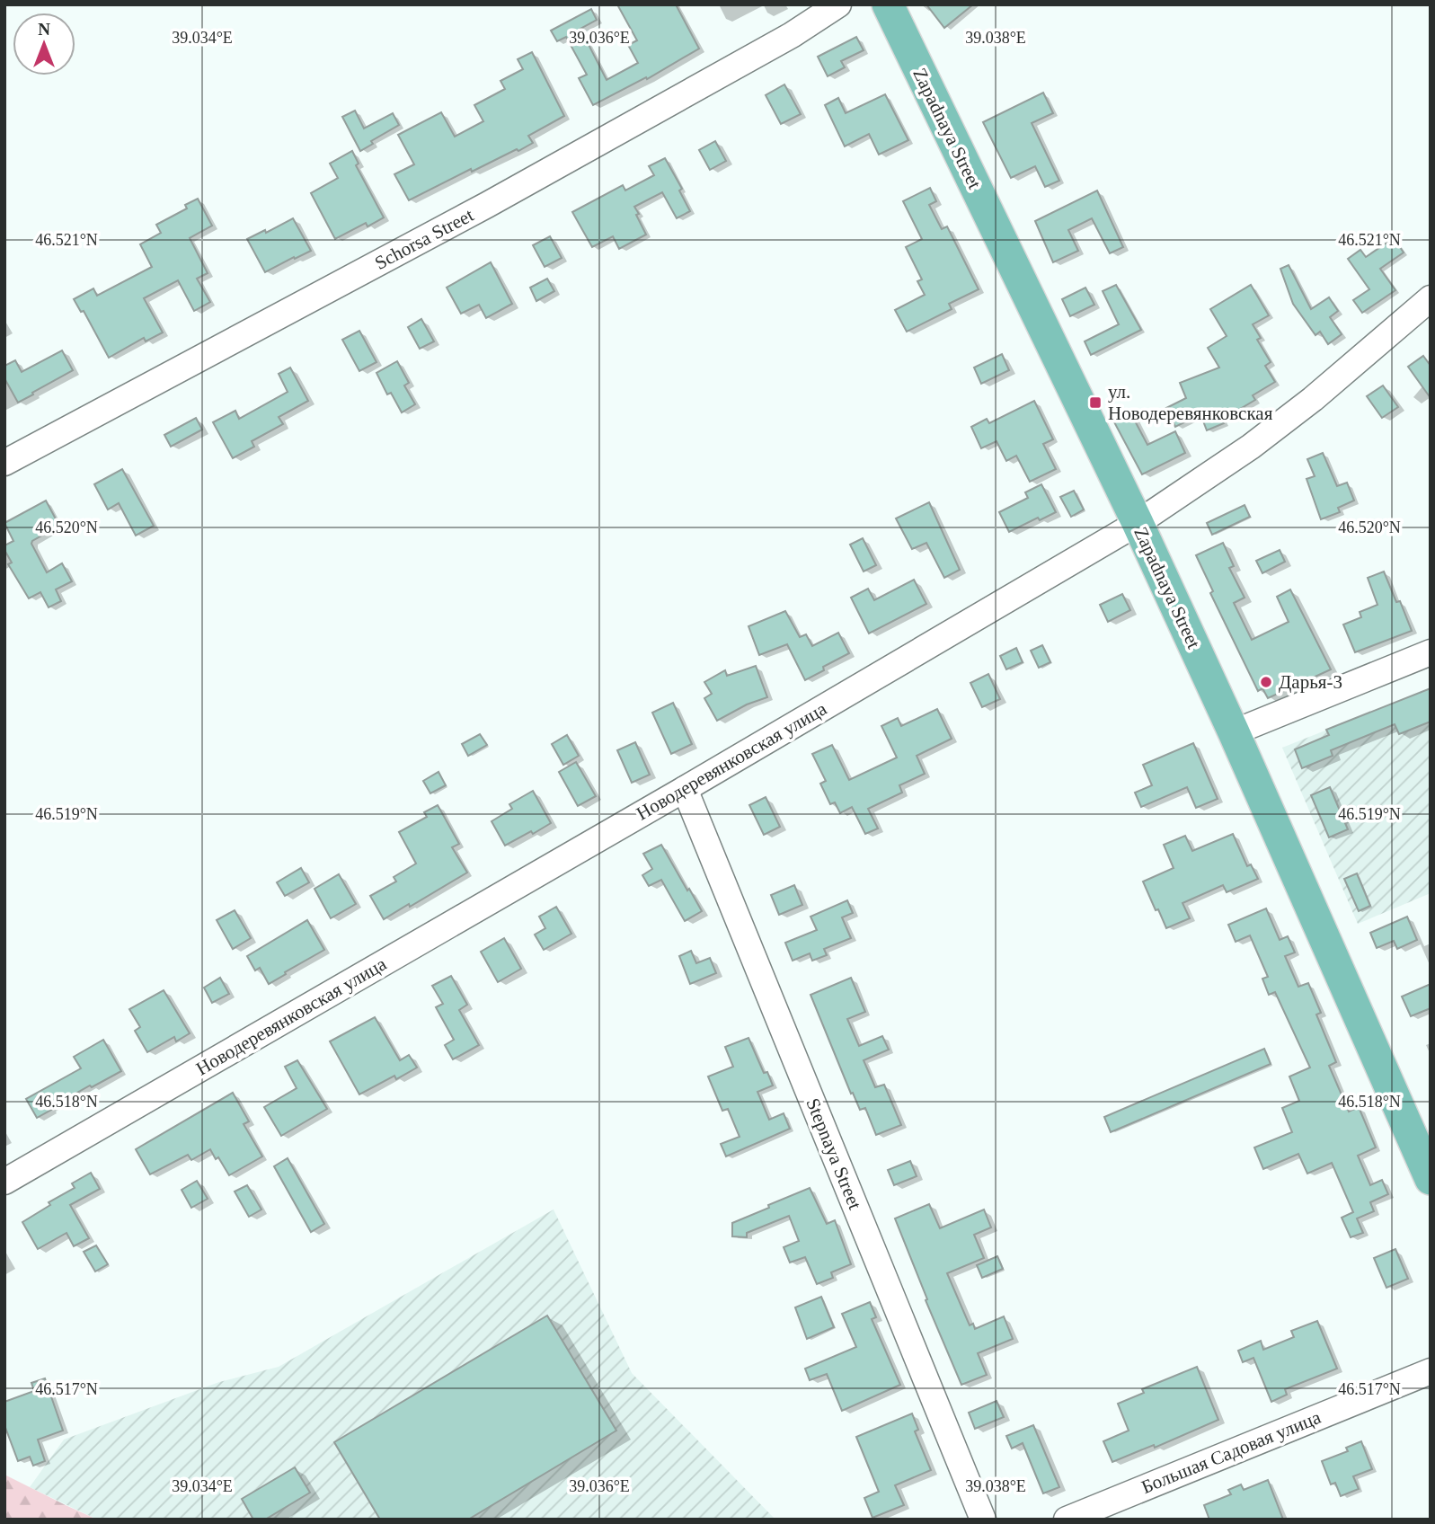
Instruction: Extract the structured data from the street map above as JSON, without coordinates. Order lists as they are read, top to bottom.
{
  "streets": {
    "main road": ["Zapadnaya Street"],
    "street": [
      "Schorsa Street",
      "Новодеревянковская улица",
      "Stepnaya Street",
      "Большая Садовая улица"
    ]
  },
  "crossings": [
    ["Zapadnaya Street", "Новодеревянковская улица"],
    ["Новодеревянковская улица", "Stepnaya Street"]
  ],
  "places": {
    "transit": ["ул. Новодеревянковская"],
    "other": ["Дарья-3"]
  },
  "north": "top",
  "coordinates": [
    "39.034°E",
    "39.036°E",
    "39.038°E",
    "46.521°N",
    "46.520°N",
    "46.519°N",
    "46.518°N",
    "46.517°N"
  ]
}
